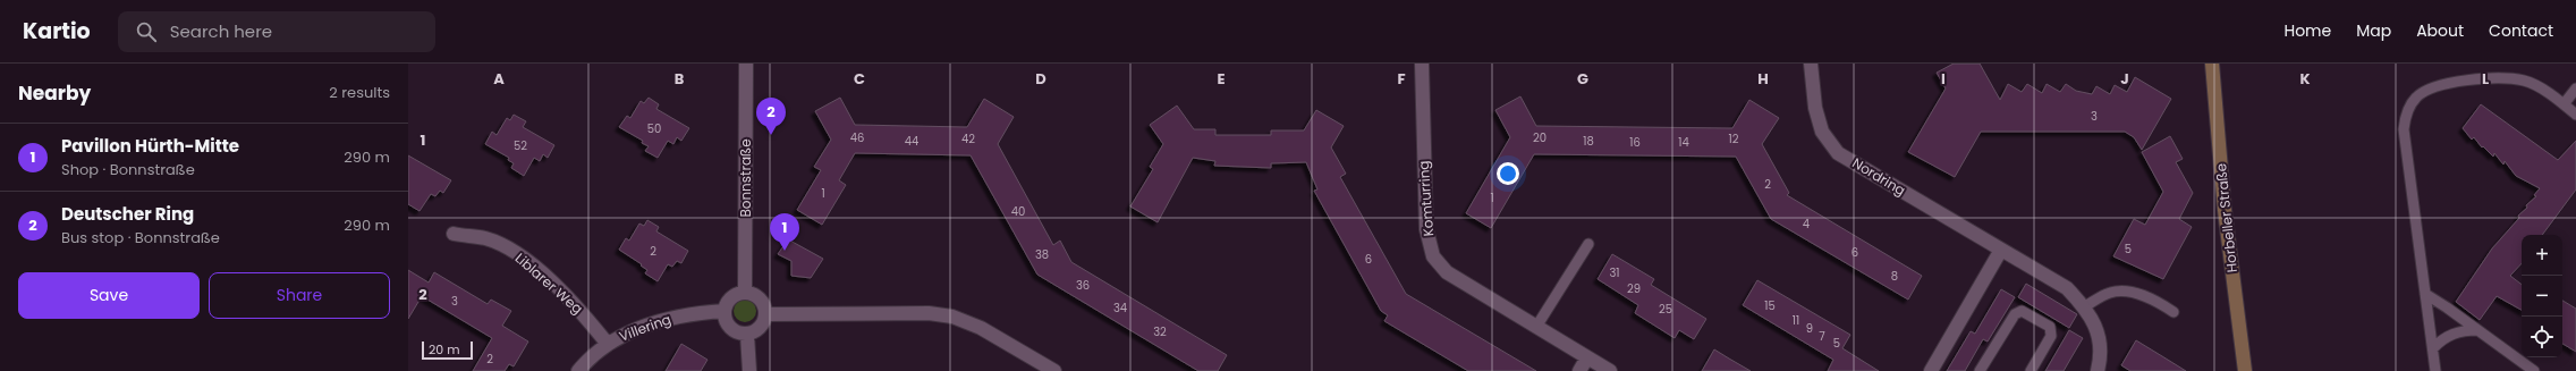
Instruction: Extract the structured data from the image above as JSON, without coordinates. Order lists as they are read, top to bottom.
{
  "streets": {
    "street": [
      "Nordring",
      "Bonnstraße",
      "Komturring",
      "Horbeller Straße",
      "Liblarer Weg",
      "Villering"
    ]
  },
  "crossings": [
    ["Bonnstraße", "Villering"],
    ["Liblarer Weg", "Villering"]
  ],
  "house_numbers": [
    "3",
    "50",
    "46",
    "20",
    "42",
    "12",
    "44",
    "18",
    "16",
    "14",
    "52",
    "2",
    "1",
    "1",
    "40",
    "4",
    "5",
    "2",
    "6",
    "38",
    "6",
    "31",
    "8",
    "36",
    "29",
    "3",
    "15",
    "34",
    "25",
    "11",
    "9",
    "32",
    "7",
    "5",
    "2"
  ],
  "scale_bar": "20 m",
  "page": {
    "header": "Kartio",
    "search": "Search here",
    "nav": [
      "Home",
      "Map",
      "About",
      "Contact"
    ],
    "heading": ["Nearby", "2 results"],
    "pins": ["2", "1"],
    "list": [
      {
        "mark": "1",
        "name": "Pavillon Hürth-Mitte",
        "note": "Shop · Bonnstraße",
        "value": "290 m"
      },
      {
        "mark": "2",
        "name": "Deutscher Ring",
        "note": "Bus stop · Bonnstraße",
        "value": "290 m"
      }
    ],
    "map_buttons": ["+", "−"],
    "buttons": ["Save", "Share"],
    "scale": "20 m"
  },
  "grid": {
    "columns": [
      "A",
      "B",
      "C",
      "D",
      "E",
      "F",
      "G",
      "H",
      "I",
      "J",
      "K",
      "L"
    ],
    "rows": ["1", "2"]
  }
}
